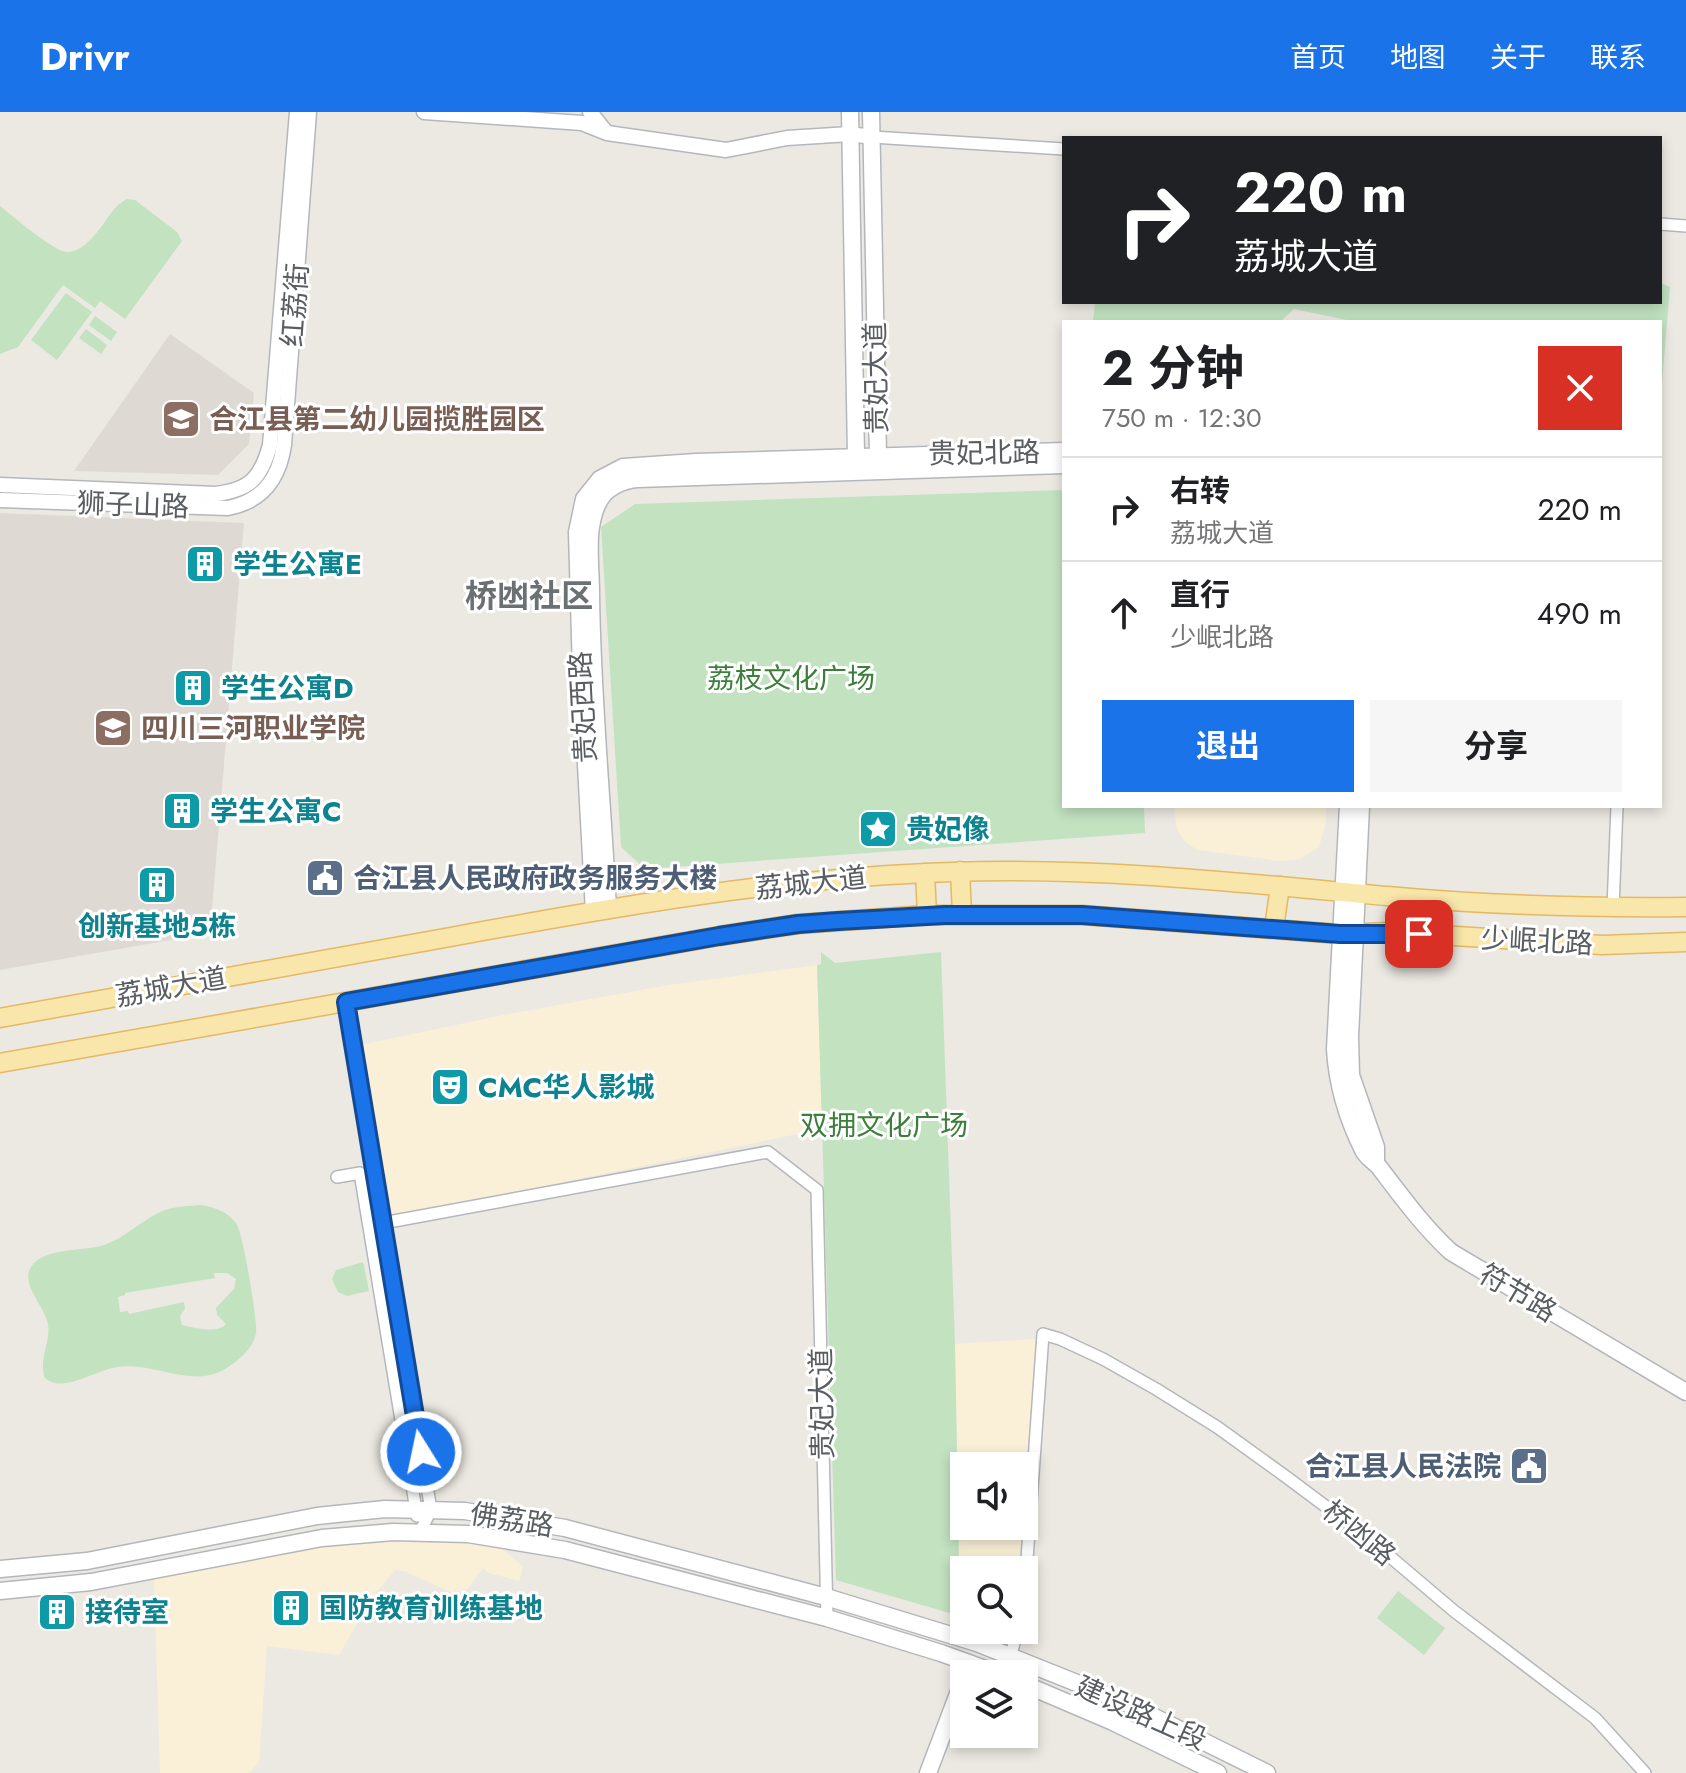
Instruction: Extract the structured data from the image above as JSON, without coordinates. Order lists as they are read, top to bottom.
{
  "streets": {
    "main road": [
      "贵妃大道",
      "贵妃北路",
      "贵妃西路",
      "荔城大道",
      "少岷北路",
      "符节路",
      "佛荔路",
      "建设路上段"
    ],
    "street": ["红荔街", "狮子山路", "桥凼路"]
  },
  "crossings": [
    ["红荔街", "狮子山路"],
    ["贵妃大道", "贵妃北路"],
    ["贵妃大道", "贵妃西路"],
    ["贵妃大道", "佛荔路"],
    ["贵妃北路", "贵妃西路"],
    ["贵妃西路", "荔城大道"],
    ["荔城大道", "少岷北路"],
    ["荔城大道", "符节路"],
    ["少岷北路", "符节路"],
    ["佛荔路", "建设路上段"]
  ],
  "districts": ["桥凼社区"],
  "parks": ["荔枝文化广场", "双拥文化广场"],
  "places": {
    "school or university": ["合江县第二幼儿园揽胜园区", "四川三河职业学院"],
    "building": [
      "学生公寓E",
      "学生公寓D",
      "学生公寓C",
      "创新基地5栋",
      "国防教育训练基地",
      "接待室"
    ],
    "place": ["贵妃像"],
    "public building": ["合江县人民政府政务服务大楼", "合江县人民法院"],
    "theatre": ["CMC华人影城"]
  },
  "page": {
    "header": "Drivr",
    "nav": [
      "首页",
      "地图",
      "关于",
      "联系"
    ],
    "turn": ["220 m", "荔城大道"],
    "heading": ["2 分钟", "750 m · 12:30"],
    "list": [
      {
        "name": "右转",
        "note": "荔城大道",
        "value": "220 m"
      },
      {
        "name": "直行",
        "note": "少岷北路",
        "value": "490 m"
      }
    ],
    "buttons": ["退出", "分享"]
  }
}
